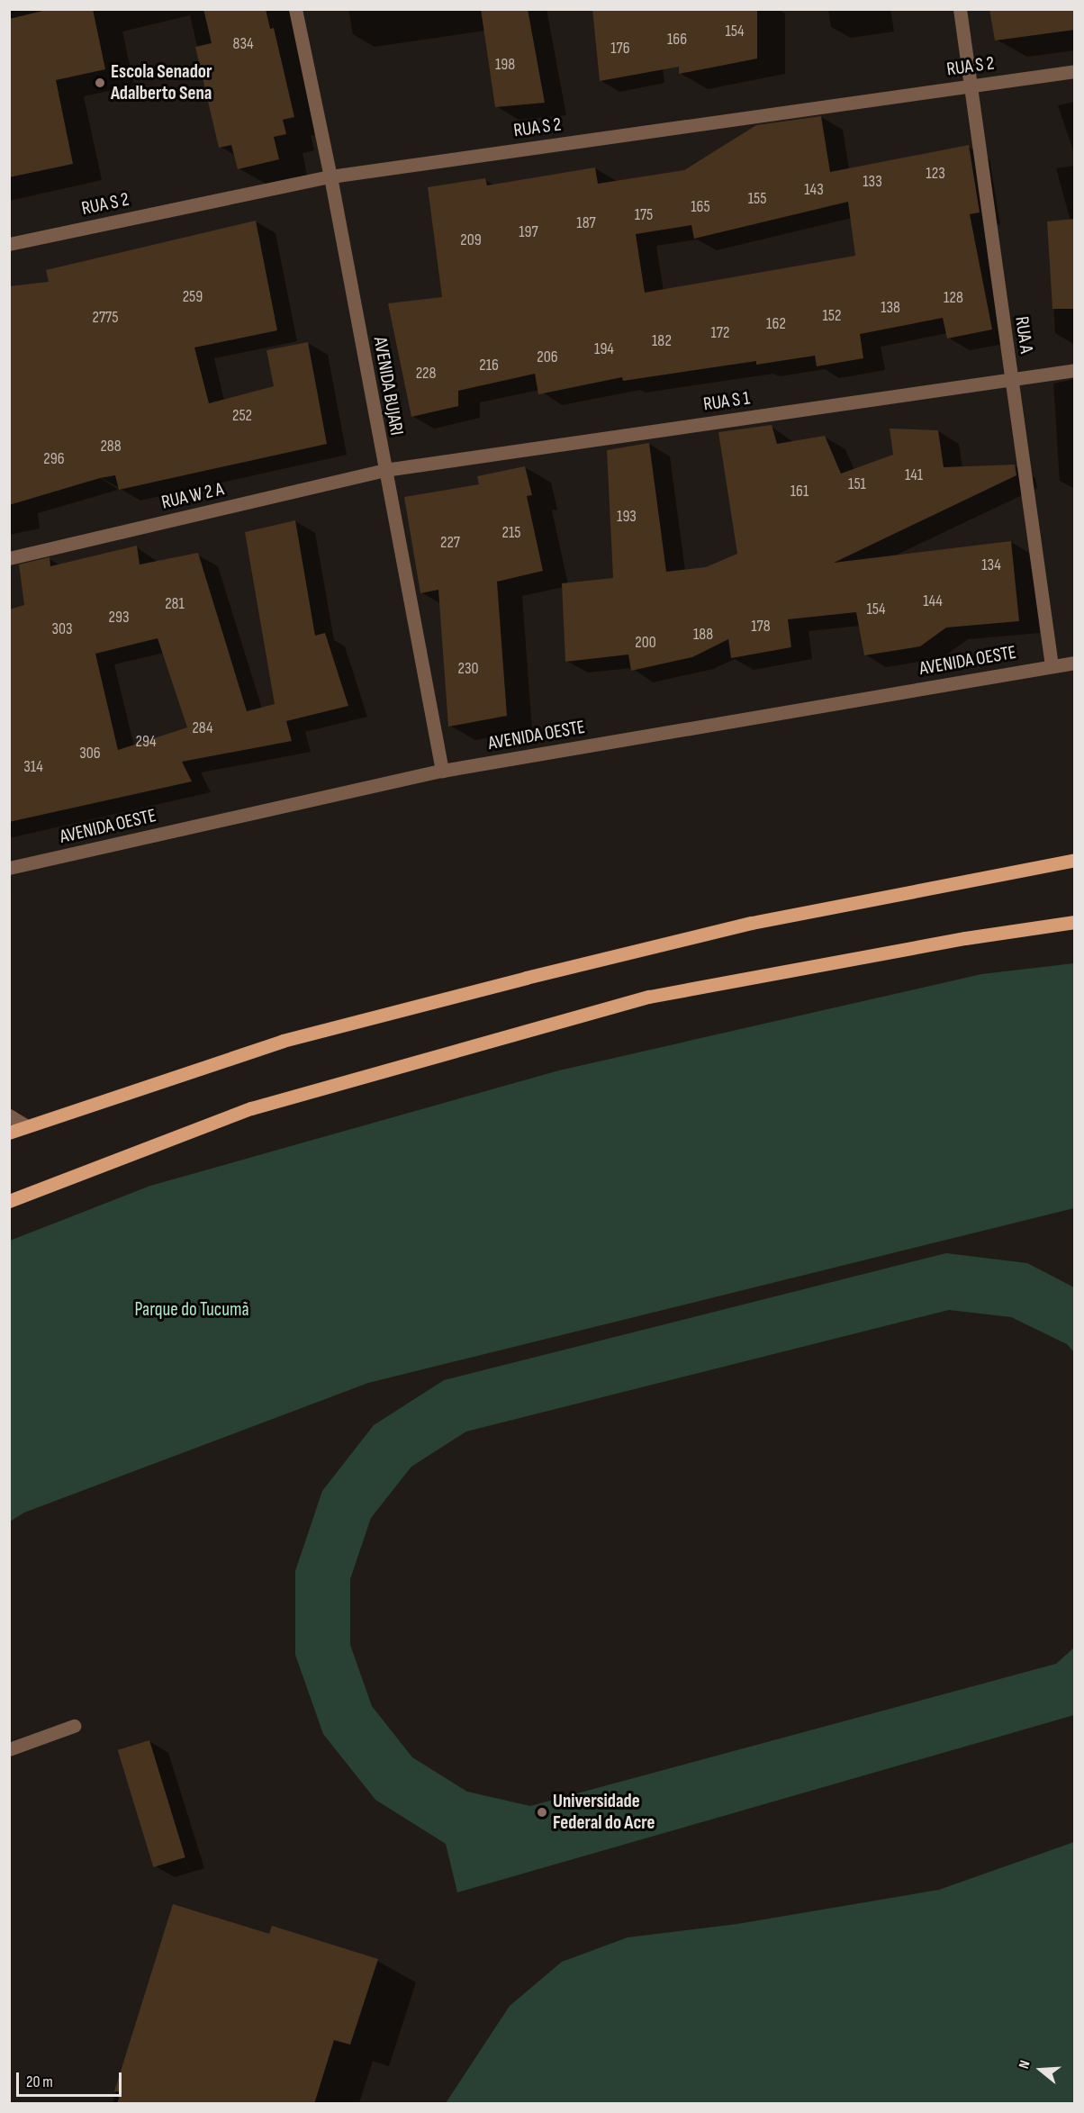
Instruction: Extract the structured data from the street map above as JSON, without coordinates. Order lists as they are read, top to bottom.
{
  "streets": {
    "street": [
      "RUA S 2",
      "RUA A",
      "AVENIDA BUJARI",
      "RUA S 1",
      "RUA W 2 A",
      "AVENIDA OESTE"
    ]
  },
  "crossings": [
    ["RUA S 2", "RUA A"],
    ["RUA S 2", "AVENIDA BUJARI"],
    ["RUA A", "RUA S 1"],
    ["RUA A", "AVENIDA OESTE"],
    ["AVENIDA BUJARI", "RUA S 1"],
    ["AVENIDA BUJARI", "RUA W 2 A"],
    ["AVENIDA BUJARI", "AVENIDA OESTE"],
    ["RUA S 1", "RUA W 2 A"]
  ],
  "parks": ["Parque do Tucumã"],
  "places": ["Escola Senador Adalberto Sena", "Universidade Federal do Acre"],
  "house_numbers": [
    "154",
    "166",
    "834",
    "176",
    "198",
    "123",
    "133",
    "143",
    "155",
    "165",
    "175",
    "187",
    "197",
    "209",
    "259",
    "128",
    "138",
    "152",
    "2775",
    "162",
    "172",
    "182",
    "194",
    "206",
    "216",
    "228",
    "252",
    "288",
    "296",
    "141",
    "151",
    "161",
    "193",
    "215",
    "227",
    "134",
    "144",
    "281",
    "154",
    "293",
    "178",
    "303",
    "188",
    "200",
    "230",
    "284",
    "294",
    "306",
    "314"
  ],
  "scale_bar": "20 m",
  "north": "left"
}
